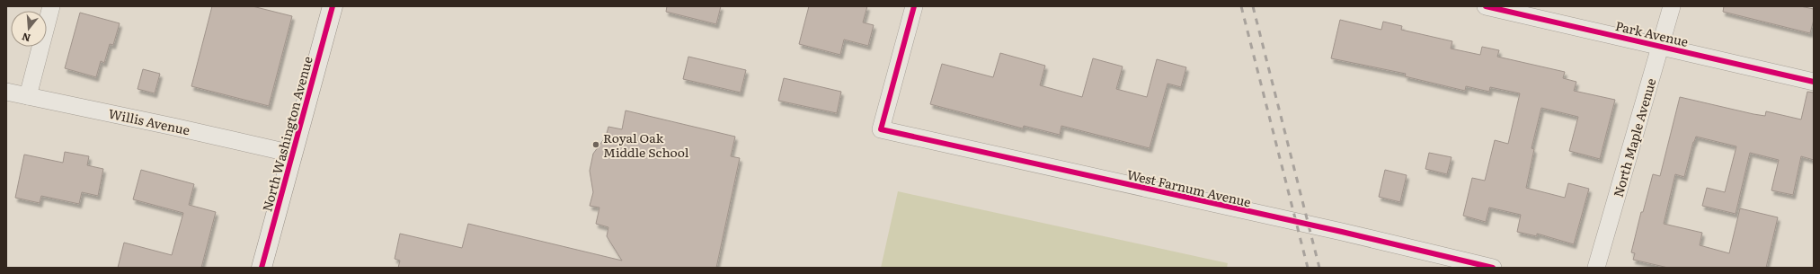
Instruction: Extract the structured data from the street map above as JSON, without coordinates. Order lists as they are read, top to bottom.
{
  "streets": {
    "street": [
      "Park Avenue",
      "Willis Avenue",
      "North Washington Avenue",
      "North Maple Avenue",
      "West Farnum Avenue"
    ]
  },
  "crossings": [
    ["Park Avenue", "North Maple Avenue"],
    ["Willis Avenue", "North Washington Avenue"]
  ],
  "places": ["Royal Oak Middle School"],
  "north": "bottom"
}
